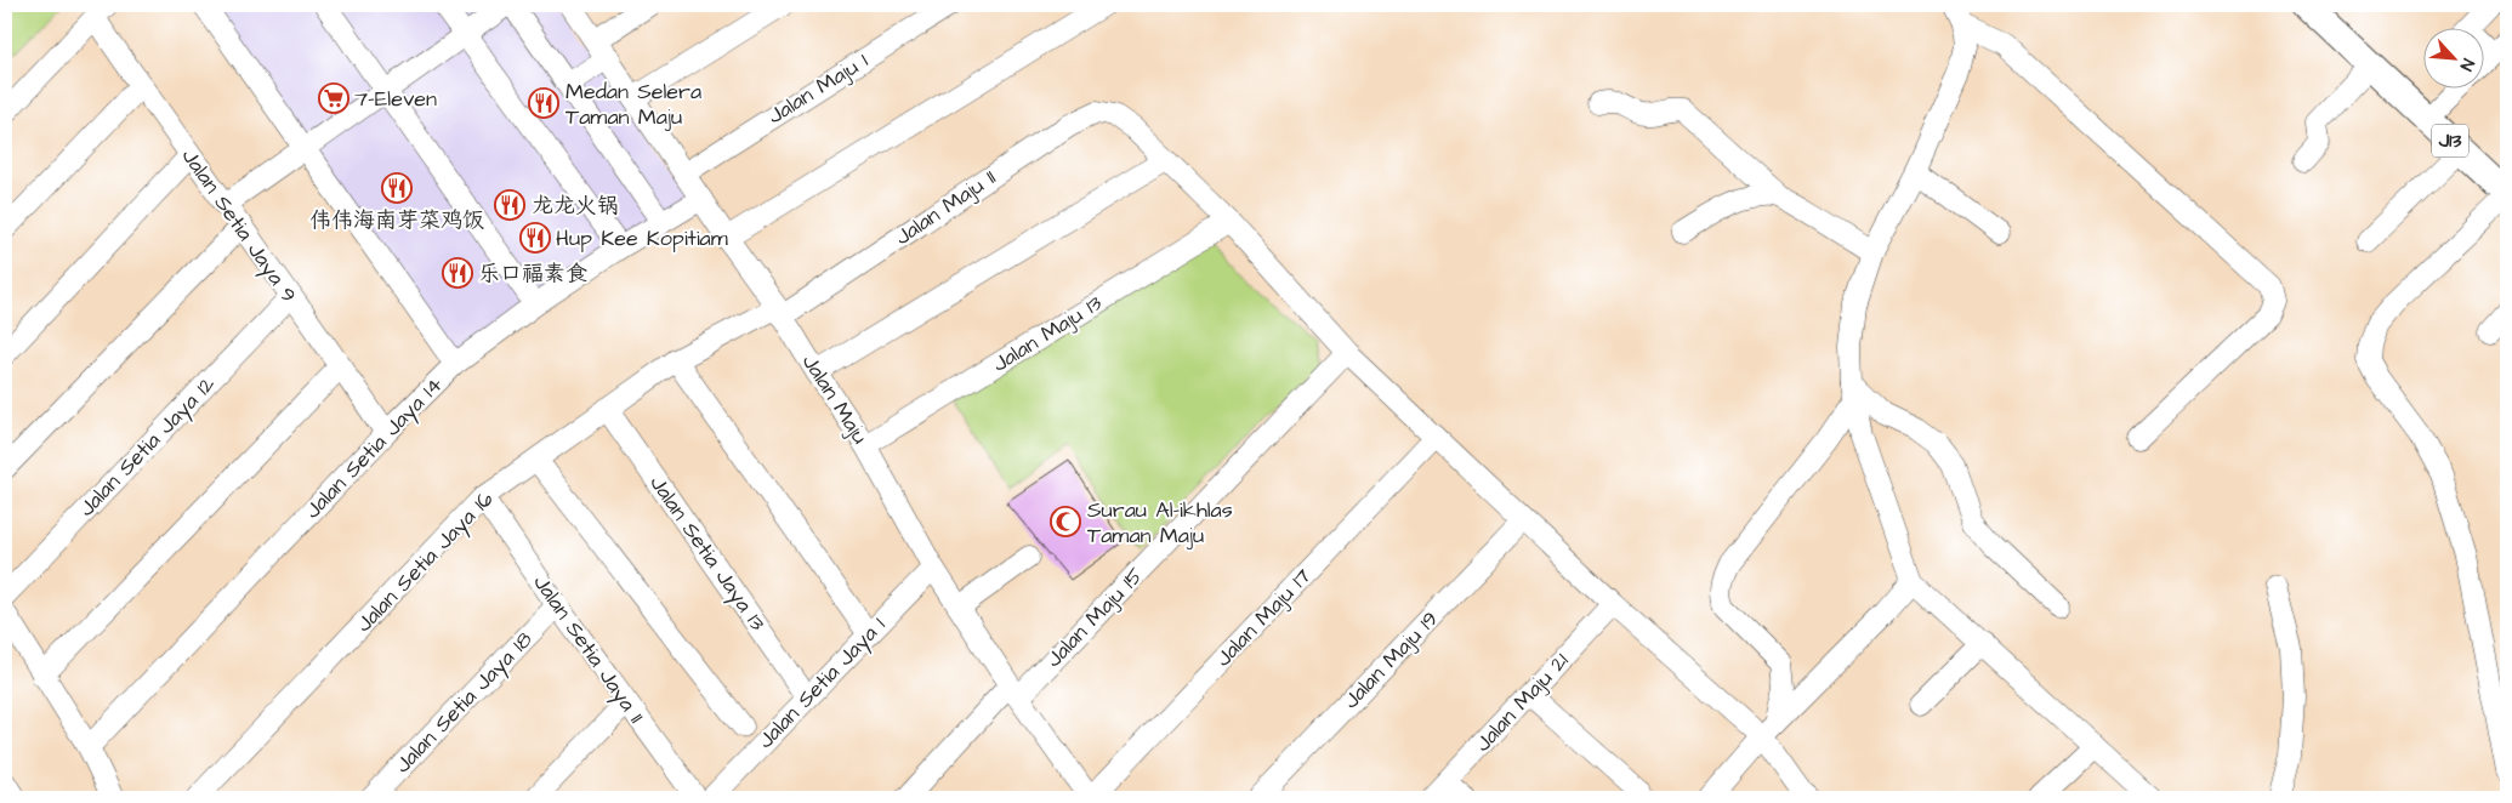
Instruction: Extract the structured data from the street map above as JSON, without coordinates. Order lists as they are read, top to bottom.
{
  "streets": {
    "main road": ["J13"],
    "street": [
      "Jalan Maju 1",
      "Jalan Maju 11",
      "Jalan Setia Jaya 9",
      "Jalan Maju 13",
      "Jalan Maju",
      "Jalan Setia Jaya 12",
      "Jalan Setia Jaya 14",
      "Jalan Setia Jaya 13",
      "Jalan Setia Jaya 16",
      "Jalan Maju 15",
      "Jalan Maju 17",
      "Jalan Setia Jaya 11",
      "Jalan Maju 19",
      "Jalan Setia Jaya 1",
      "Jalan Setia Jaya 18",
      "Jalan Maju 21"
    ]
  },
  "crossings": [
    ["Jalan Maju 1", "Jalan Maju"],
    ["Jalan Maju 11", "Jalan Maju"],
    ["Jalan Maju 11", "Jalan Setia Jaya 16"],
    ["Jalan Setia Jaya 9", "Jalan Setia Jaya 12"],
    ["Jalan Setia Jaya 9", "Jalan Setia Jaya 14"],
    ["Jalan Maju 13", "Jalan Maju"],
    ["Jalan Maju", "Jalan Setia Jaya 14"],
    ["Jalan Maju", "Jalan Setia Jaya 16"],
    ["Jalan Maju", "Jalan Maju 15"],
    ["Jalan Maju", "Jalan Maju 17"],
    ["Jalan Maju", "Jalan Setia Jaya 1"],
    ["Jalan Setia Jaya 13", "Jalan Setia Jaya 16"],
    ["Jalan Setia Jaya 13", "Jalan Setia Jaya 1"],
    ["Jalan Setia Jaya 16", "Jalan Setia Jaya 11"],
    ["Jalan Setia Jaya 11", "Jalan Setia Jaya 18"]
  ],
  "places": {
    "supermarket": ["7-Eleven"],
    "restaurant": [
      "Medan Selera Taman Maju",
      "伟伟海南芽菜鸡饭",
      "龙龙火锅",
      "Hup Kee Kopitiam",
      "乐口福素食"
    ],
    "mosque": ["Surau Al-ikhlas Taman Maju"]
  },
  "north": "bottom right"
}
